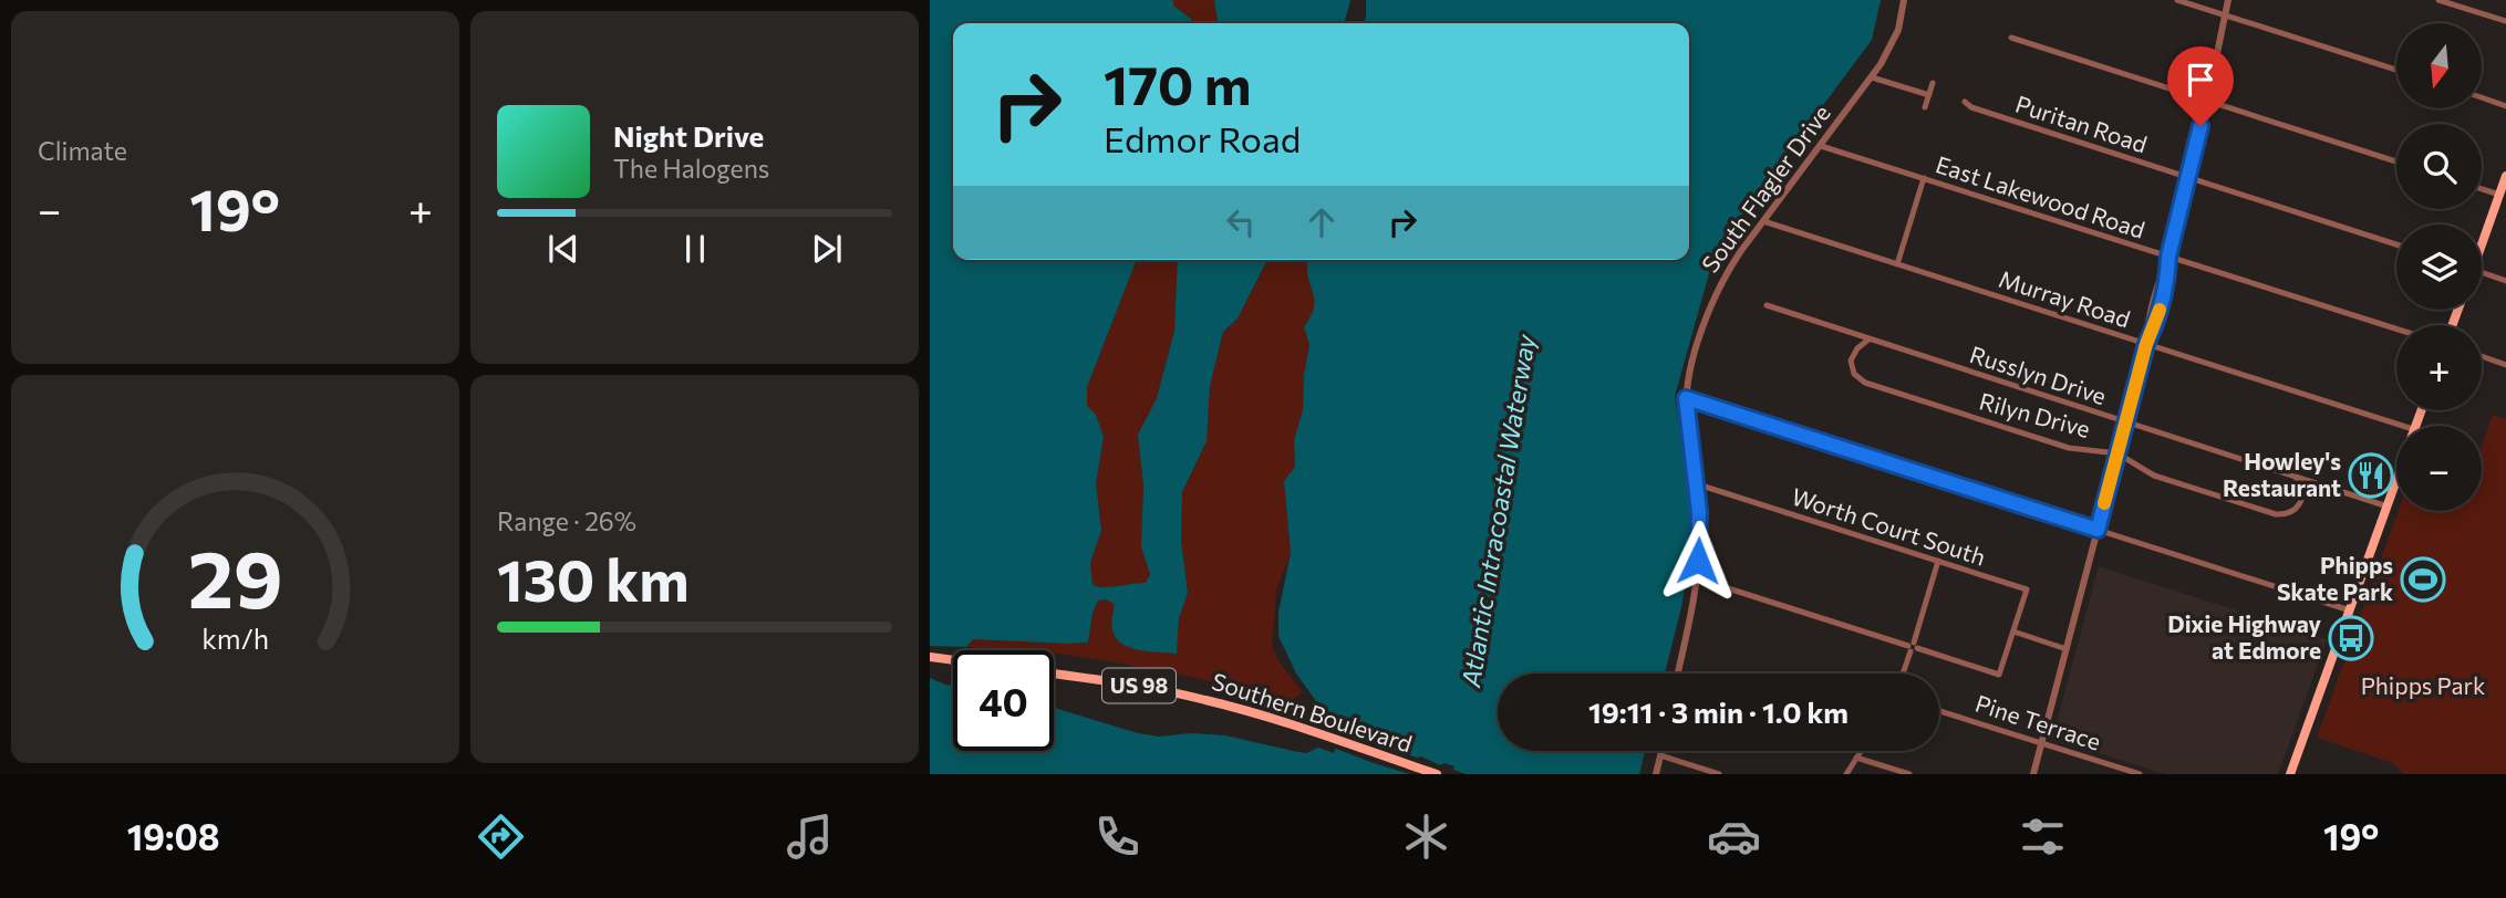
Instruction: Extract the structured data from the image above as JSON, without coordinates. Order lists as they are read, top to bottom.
{
  "streets": {
    "main road": ["US 98", "Southern Boulevard"],
    "street": [
      "Puritan Road",
      "South Flagler Drive",
      "East Lakewood Road",
      "Murray Road",
      "Russlyn Drive",
      "Rilyn Drive",
      "Worth Court South",
      "Pine Terrace"
    ]
  },
  "crossings": [
    ["South Flagler Drive", "East Lakewood Road"],
    ["South Flagler Drive", "Murray Road"],
    ["South Flagler Drive", "Worth Court South"],
    ["Russlyn Drive", "Rilyn Drive"]
  ],
  "water": ["Atlantic Intracoastal Waterway"],
  "parks": ["Phipps Park"],
  "places": {
    "restaurant": ["Howley's Restaurant"],
    "sports": ["Phipps Skate Park"],
    "bus stop": ["Dixie Highway at Edmore"]
  },
  "north": "bottom",
  "page": {
    "tile": [
      "Climate",
      ["Range · 26%", "130 km"]
    ],
    "map_buttons": ["+", "−"],
    "turn": ["170 m", "Edmor Road"],
    "song": ["Night Drive", "The Halogens"],
    "heat": ["−", "19°", "+"],
    "limit": "40",
    "trip": "19:11 · 3 min · 1.0 km",
    "tabs": ["19:08", "19°"],
    "gauge": ["29", "km/h"]
  }
}
